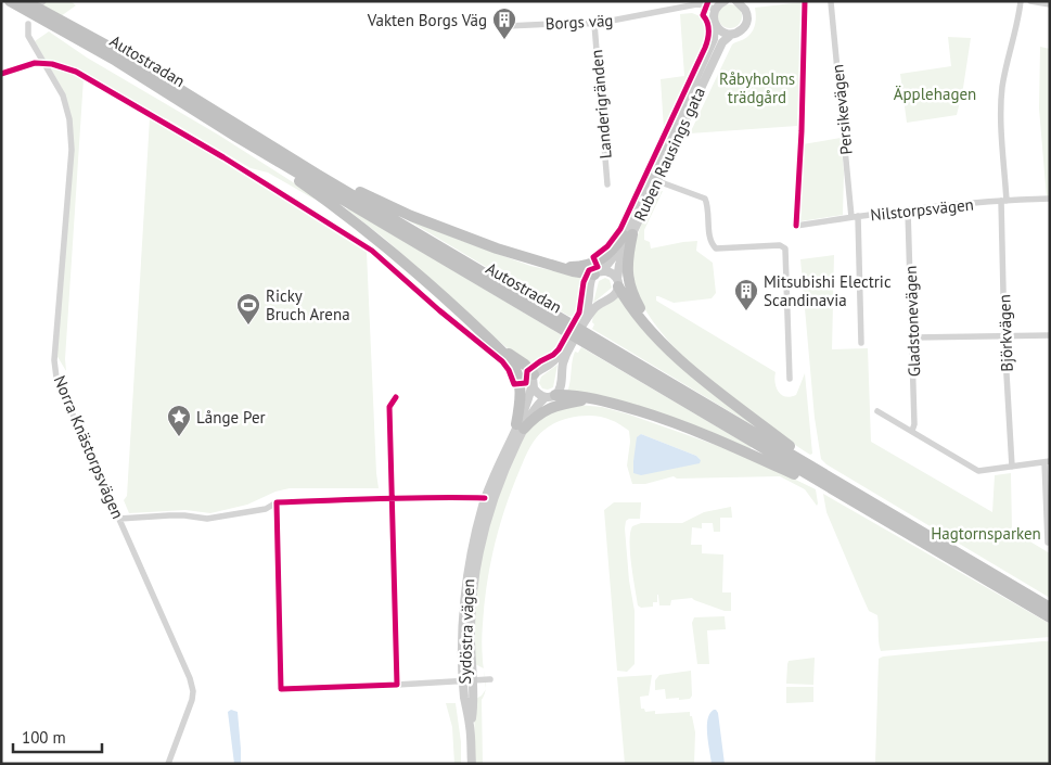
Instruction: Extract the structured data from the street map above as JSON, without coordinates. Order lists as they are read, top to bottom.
{
  "streets": {
    "highway": ["Autostradan"],
    "main road": ["Ruben Rausings gata", "Sydöstra vägen"],
    "street": [
      "Borgs väg",
      "Landerigränden",
      "Persikevägen",
      "Nilstorpsvägen",
      "Gladstonevägen",
      "Björkvägen",
      "Norra Knästorpsvägen"
    ]
  },
  "crossings": [
    ["Borgs väg", "Landerigränden"],
    ["Borgs väg", "Ruben Rausings gata"],
    ["Persikevägen", "Nilstorpsvägen"],
    ["Nilstorpsvägen", "Gladstonevägen"],
    ["Nilstorpsvägen", "Björkvägen"]
  ],
  "parks": ["Råbyholms trädgård", "Äpplehagen", "Hagtornsparken"],
  "places": {
    "building": ["Vakten Borgs Väg", "Mitsubishi Electric Scandinavia"],
    "sports": ["Ricky Bruch Arena"],
    "place": ["Långe Per"]
  },
  "scale_bar": "100 m"
}
